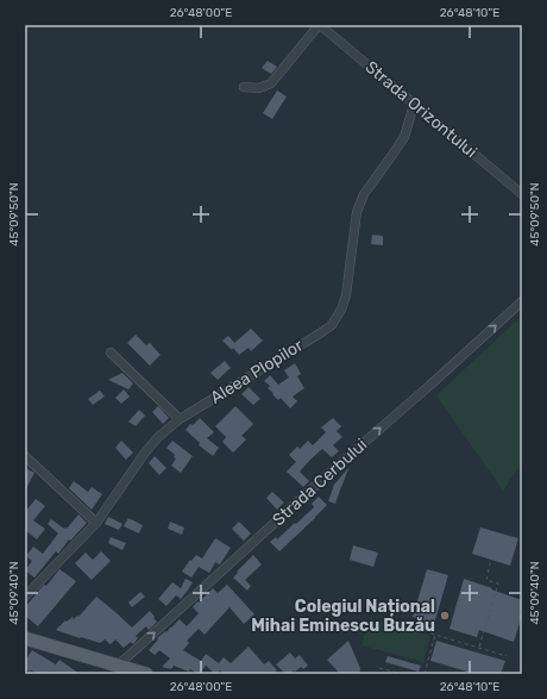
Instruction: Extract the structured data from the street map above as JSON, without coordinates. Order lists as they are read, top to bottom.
{
  "streets": {
    "street": ["Strada Orizontului", "Aleea Plopilor", "Strada Cerbului"]
  },
  "crossings": [
    ["Strada Orizontului", "Aleea Plopilor"]
  ],
  "one_way": ["Strada Cerbului"],
  "places": ["Colegiul Național Mihai Eminescu Buzău"],
  "coordinates": [
    "26°48'00\"E",
    "26°48'10\"E",
    "45°09'50\"N",
    "45°09'40\"N"
  ]
}
